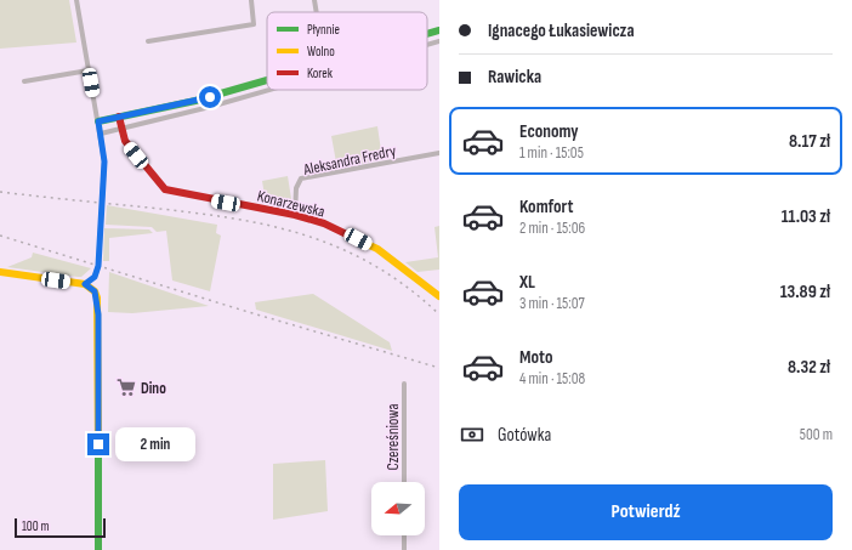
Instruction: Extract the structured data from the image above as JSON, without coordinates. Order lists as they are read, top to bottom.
{
  "streets": {
    "street": ["Aleksandra Fredry", "Konarzewska", "Czereśniowa"]
  },
  "crossings": [
    ["Aleksandra Fredry", "Konarzewska"]
  ],
  "places": {
    "supermarket": ["Dino"]
  },
  "legend": ["Płynnie", "Wolno", "Korek"],
  "scale_bar": "100 m",
  "north": "left",
  "page": {
    "banner": ["Ignacego Łukasiewicza", "Rawicka"],
    "list": [
      {
        "name": "Economy",
        "note": "1 min · 15:05",
        "value": "8.17 zł"
      },
      {
        "name": "Komfort",
        "note": "2 min · 15:06",
        "value": "11.03 zł"
      },
      {
        "name": "XL",
        "note": "3 min · 15:07",
        "value": "13.89 zł"
      },
      {
        "name": "Moto",
        "note": "4 min · 15:08",
        "value": "8.32 zł"
      }
    ],
    "pay": ["Gotówka", "500 m"],
    "bubble": "2 min",
    "buttons": "Potwierdź",
    "scale": "100 m"
  }
}
